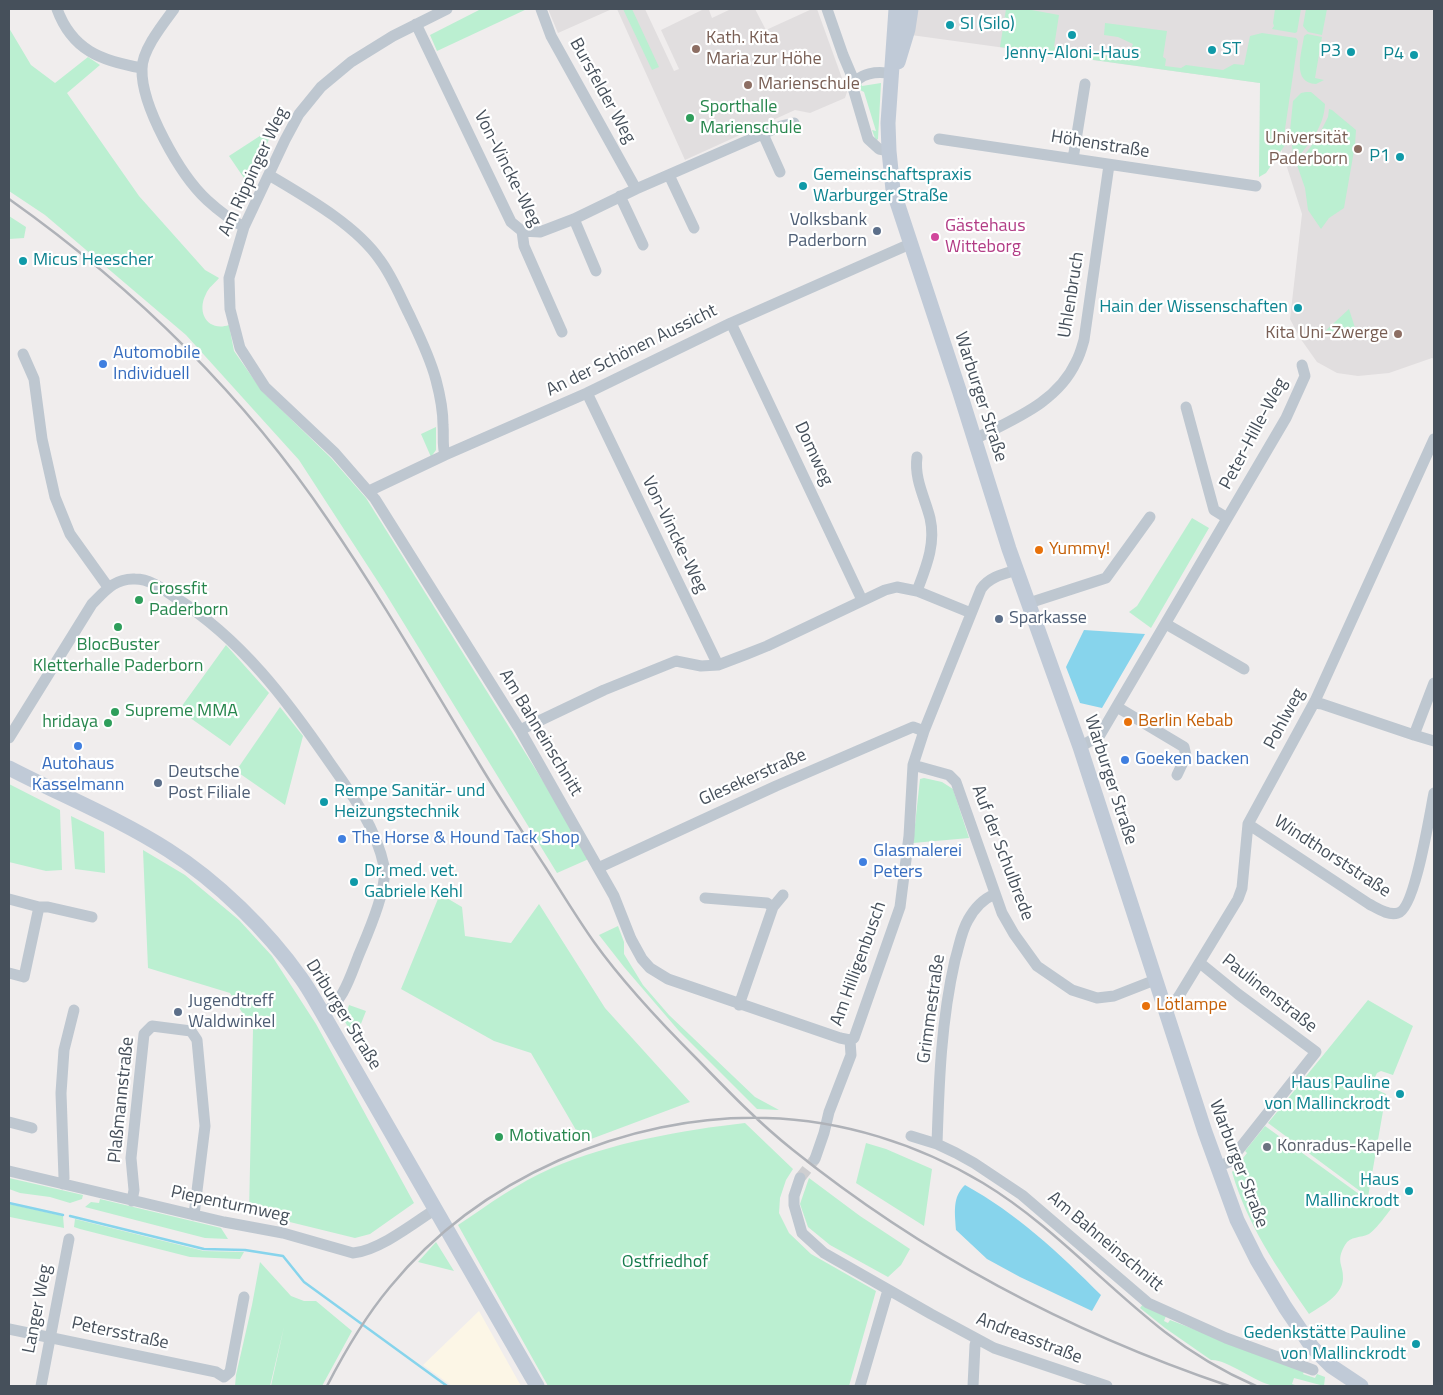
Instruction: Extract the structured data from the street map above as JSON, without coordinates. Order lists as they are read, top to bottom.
{
  "streets": {
    "main road": ["Warburger Straße", "Driburger Straße"],
    "street": [
      "Bursfelder Weg",
      "Höhenstraße",
      "Von-Vincke-Weg",
      "Am Rippinger Weg",
      "Uhlenbruch",
      "An der Schönen Aussicht",
      "Peter-Hille-Weg",
      "Domweg",
      "Pohlweg",
      "Am Bahneinschnitt",
      "Glesekerstraße",
      "Auf der Schulbrede",
      "Windthorststraße",
      "Am Hilligenbusch",
      "Paulinenstraße",
      "Grimmestraße",
      "Plaßmannstraße",
      "Piepenturmweg",
      "Langer Weg",
      "Petersstraße",
      "Andreasstraße"
    ]
  },
  "crossings": [
    ["Höhenstraße", "Uhlenbruch"],
    ["Von-Vincke-Weg", "Am Rippinger Weg"],
    ["Von-Vincke-Weg", "An der Schönen Aussicht"],
    ["Am Rippinger Weg", "Am Bahneinschnitt"],
    ["Uhlenbruch", "Warburger Straße"],
    ["An der Schönen Aussicht", "Warburger Straße"],
    ["An der Schönen Aussicht", "Domweg"],
    ["An der Schönen Aussicht", "Am Bahneinschnitt"],
    ["Warburger Straße", "Peter-Hille-Weg"],
    ["Warburger Straße", "Pohlweg"],
    ["Warburger Straße", "Auf der Schulbrede"],
    ["Warburger Straße", "Am Hilligenbusch"],
    ["Warburger Straße", "Paulinenstraße"],
    ["Pohlweg", "Windthorststraße"],
    ["Pohlweg", "Paulinenstraße"],
    ["Am Bahneinschnitt", "Glesekerstraße"],
    ["Am Bahneinschnitt", "Am Hilligenbusch"],
    ["Am Bahneinschnitt", "Grimmestraße"],
    ["Glesekerstraße", "Am Hilligenbusch"],
    ["Auf der Schulbrede", "Am Hilligenbusch"],
    ["Auf der Schulbrede", "Grimmestraße"],
    ["Driburger Straße", "Piepenturmweg"],
    ["Plaßmannstraße", "Piepenturmweg"],
    ["Langer Weg", "Petersstraße"]
  ],
  "parks": ["Ostfriedhof"],
  "places": [
    "SI (Silo)",
    "Jenny-Aloni-Haus",
    "Kath. Kita Maria zur Höhe",
    "ST",
    "P3",
    "P4",
    "Marienschule",
    "Sporthalle Marienschule",
    "Universität Paderborn",
    "P1",
    "Gemeinschaftspraxis Warburger Straße",
    "Volksbank Paderborn",
    "Gästehaus Witteborg",
    "Micus Heescher",
    "Hain der Wissenschaften",
    "Kita Uni-Zwerge",
    "Automobile Individuell",
    "Yummy!",
    "Crossfit Paderborn",
    "Sparkasse",
    "BlocBuster Kletterhalle Paderborn",
    "Supreme MMA",
    "Berlin Kebab",
    "hridaya",
    "Autohaus Kasselmann",
    "Goeken backen",
    "Deutsche Post Filiale",
    "Rempe Sanitär- und Heizungstechnik",
    "The Horse & Hound Tack Shop",
    "Glasmalerei Peters",
    "Dr. med. vet. Gabriele Kehl",
    "Lötlampe",
    "Jugendtreff Waldwinkel",
    "Haus Pauline von Mallinckrodt",
    "Motivation",
    "Konradus-Kapelle",
    "Haus Mallinckrodt",
    "Gedenkstätte Pauline von Mallinckrodt"
  ]
}
